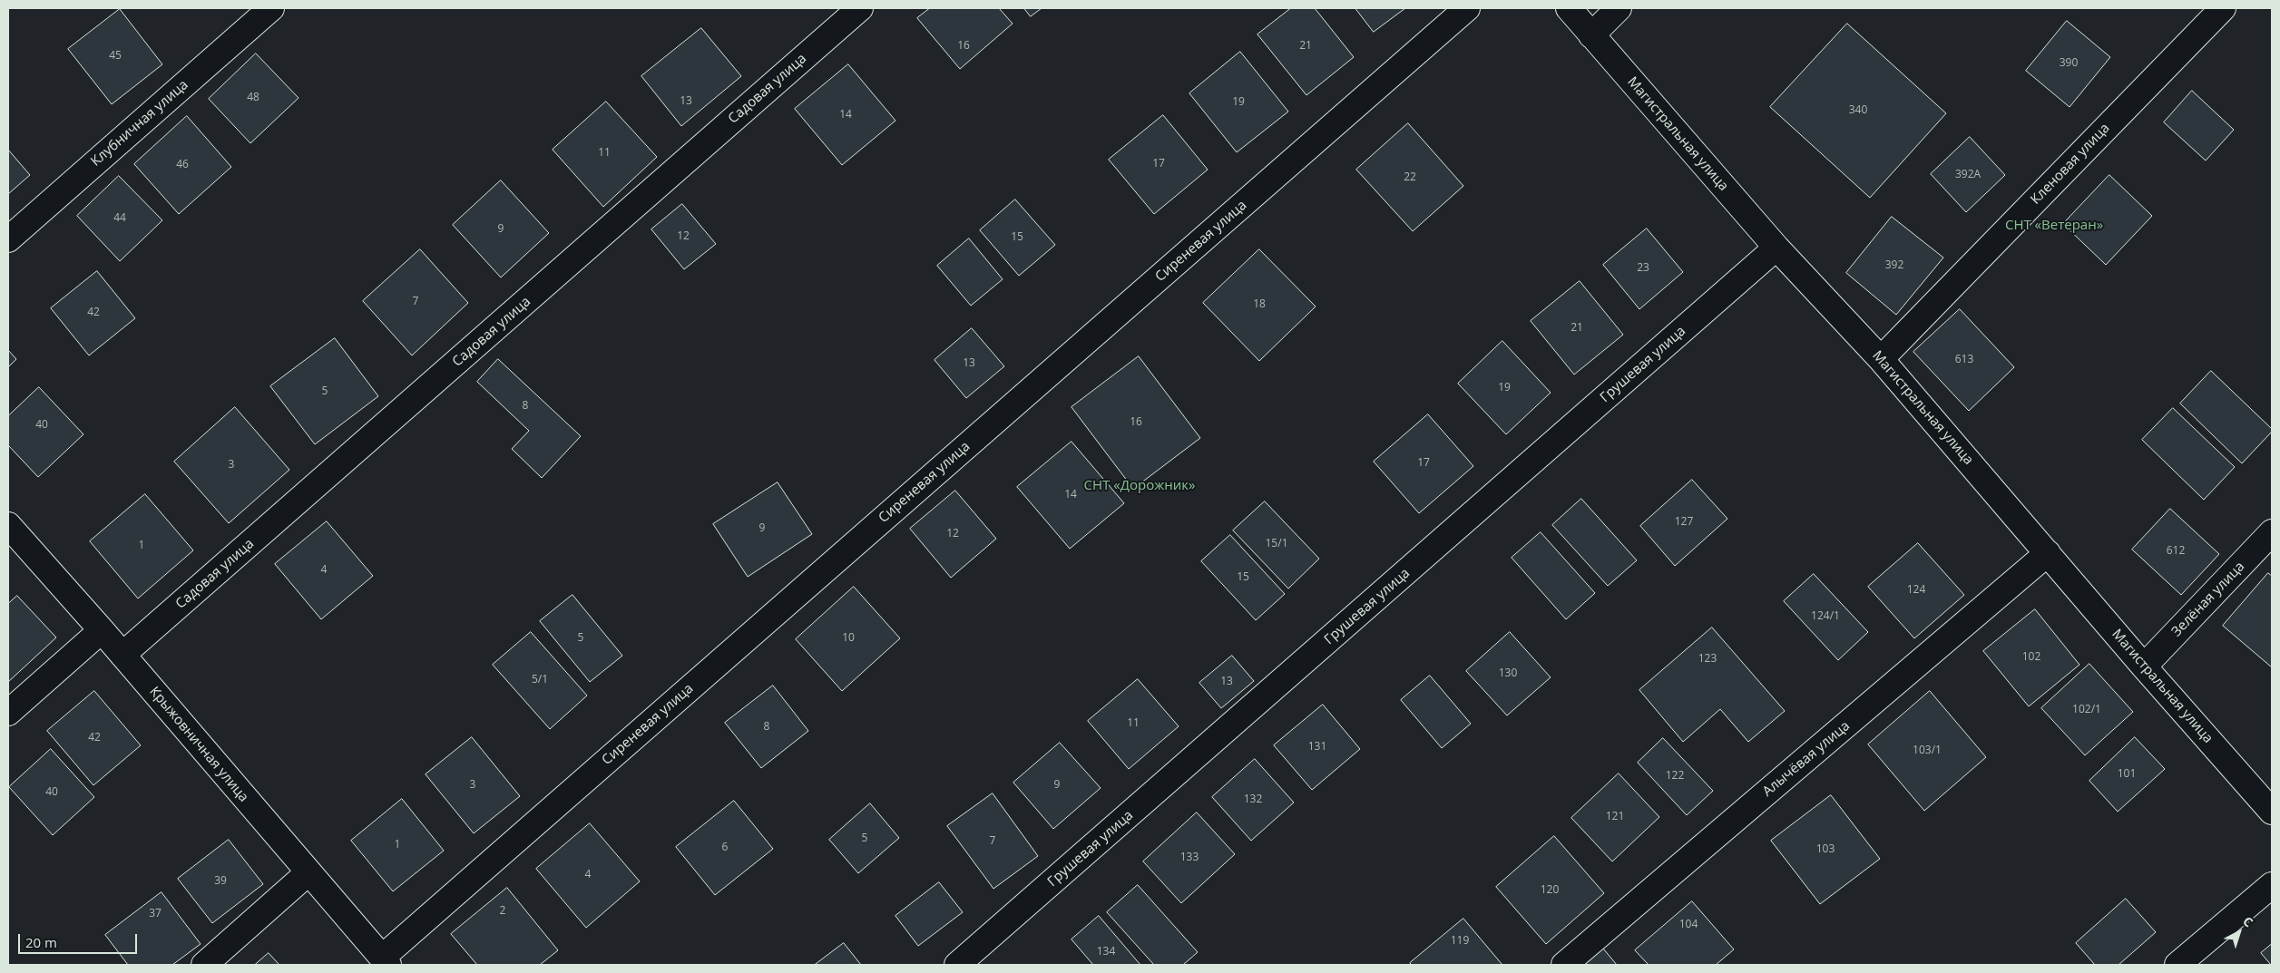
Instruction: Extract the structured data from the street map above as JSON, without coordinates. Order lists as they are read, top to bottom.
{
  "streets": {
    "street": [
      "Садовая улица",
      "Клубничная улица",
      "Магистральная улица",
      "Кленовая улица",
      "Сиреневая улица",
      "Грушевая улица",
      "Зелёная улица",
      "Крыжовничная улица",
      "Алычёвая улица"
    ]
  },
  "crossings": [
    ["Садовая улица", "Крыжовничная улица"],
    ["Магистральная улица", "Кленовая улица"],
    ["Магистральная улица", "Грушевая улица"],
    ["Магистральная улица", "Зелёная улица"],
    ["Магистральная улица", "Алычёвая улица"],
    ["Сиреневая улица", "Крыжовничная улица"]
  ],
  "parks": ["СНТ «Ветеран»", "СНТ «Дорожник»"],
  "house_numbers": [
    "16",
    "21",
    "45",
    "390",
    "48",
    "13",
    "19",
    "340",
    "14",
    "11",
    "17",
    "46",
    "392А",
    "22",
    "44",
    "9",
    "12",
    "15",
    "392",
    "23",
    "7",
    "18",
    "42",
    "21",
    "613",
    "13",
    "19",
    "5",
    "8",
    "16",
    "40",
    "17",
    "3",
    "14",
    "127",
    "9",
    "12",
    "15/1",
    "1",
    "612",
    "4",
    "15",
    "124",
    "124/1",
    "5",
    "10",
    "102",
    "123",
    "130",
    "5/1",
    "13",
    "102/1",
    "11",
    "8",
    "42",
    "131",
    "103/1",
    "101",
    "122",
    "3",
    "9",
    "40",
    "132",
    "121",
    "5",
    "7",
    "1",
    "6",
    "103",
    "133",
    "4",
    "39",
    "120",
    "2",
    "37",
    "104",
    "119",
    "134"
  ],
  "scale_bar": "20 m",
  "north": "top right"
}
